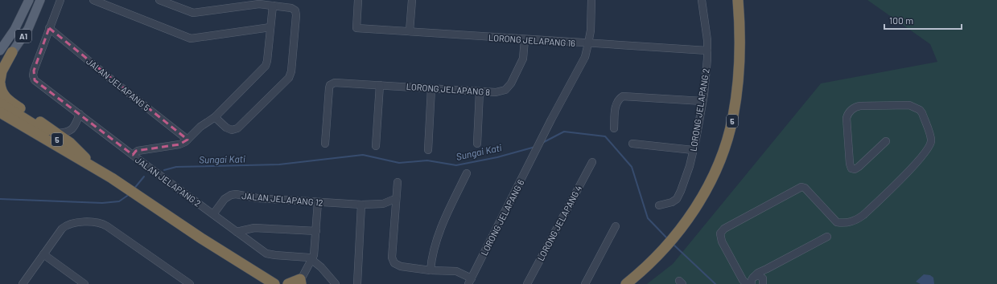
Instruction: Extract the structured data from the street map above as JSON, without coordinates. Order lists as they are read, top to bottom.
{
  "streets": {
    "highway": ["5"],
    "main road": ["A1"],
    "street": [
      "LORONG JELAPANG 16",
      "JALAN JELAPANG 5",
      "LORONG JELAPANG 8",
      "LORONG JELAPANG 2",
      "JALAN JELAPANG 2",
      "JALAN JELAPANG 12",
      "LORONG JELAPANG 6",
      "LORONG JELAPANG 4"
    ]
  },
  "crossings": [
    ["LORONG JELAPANG 16", "LORONG JELAPANG 8"],
    ["LORONG JELAPANG 16", "LORONG JELAPANG 2"],
    ["LORONG JELAPANG 16", "LORONG JELAPANG 6"],
    ["JALAN JELAPANG 5", "JALAN JELAPANG 2"],
    ["JALAN JELAPANG 2", "JALAN JELAPANG 12"]
  ],
  "water": ["Sungai Kati"],
  "scale_bar": "100 m"
}
